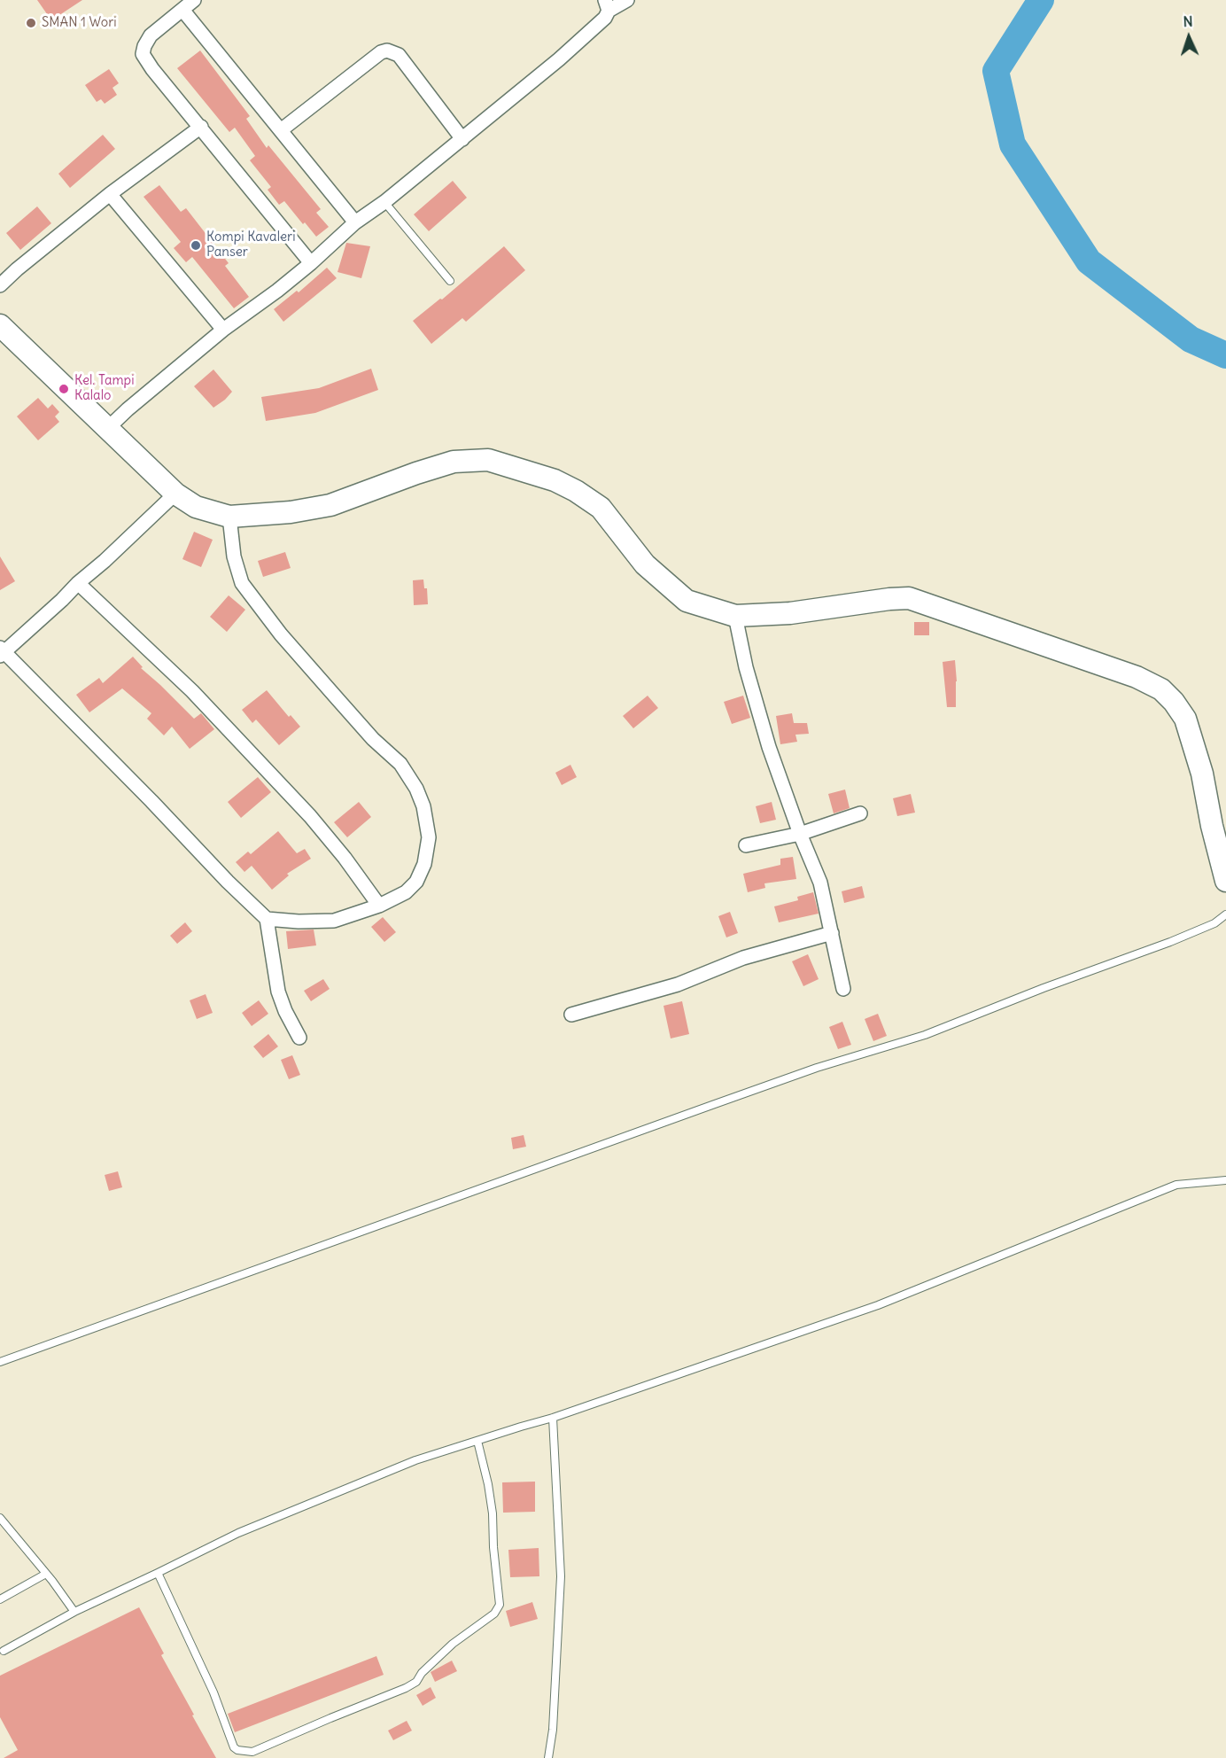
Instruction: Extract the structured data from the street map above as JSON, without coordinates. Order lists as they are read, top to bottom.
{
  "places": ["SMAN 1 Wori", "Kompi Kavaleri Panser", "Kel. Tampi Kalalo"],
  "north": "top"
}
